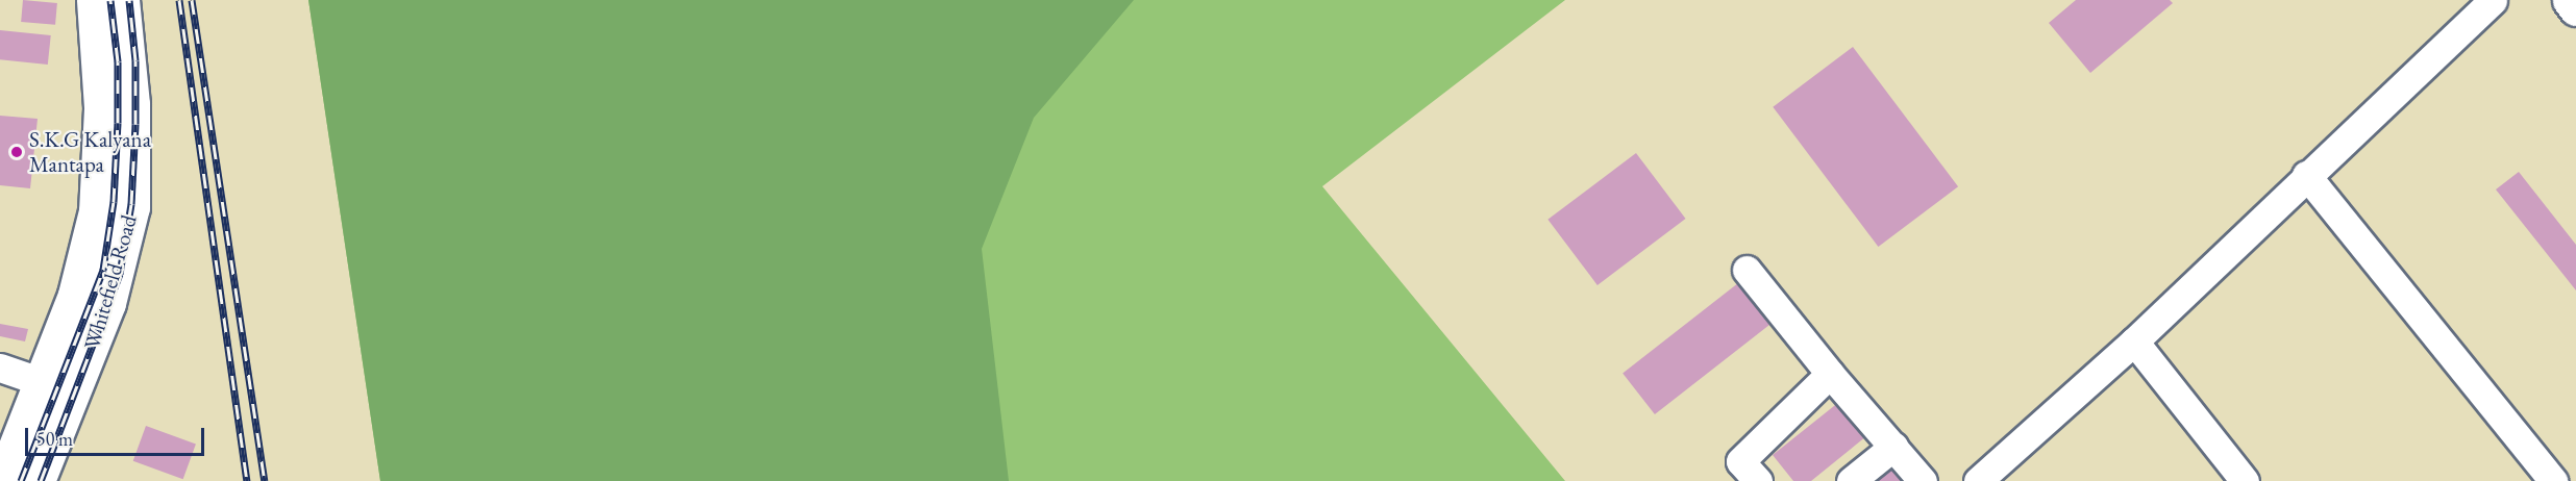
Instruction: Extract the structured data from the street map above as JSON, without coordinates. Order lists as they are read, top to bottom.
{
  "streets": {
    "main road": ["Whitefield Road"]
  },
  "places": ["S.K.G Kalyana Mantapa"],
  "scale_bar": "50 m"
}
